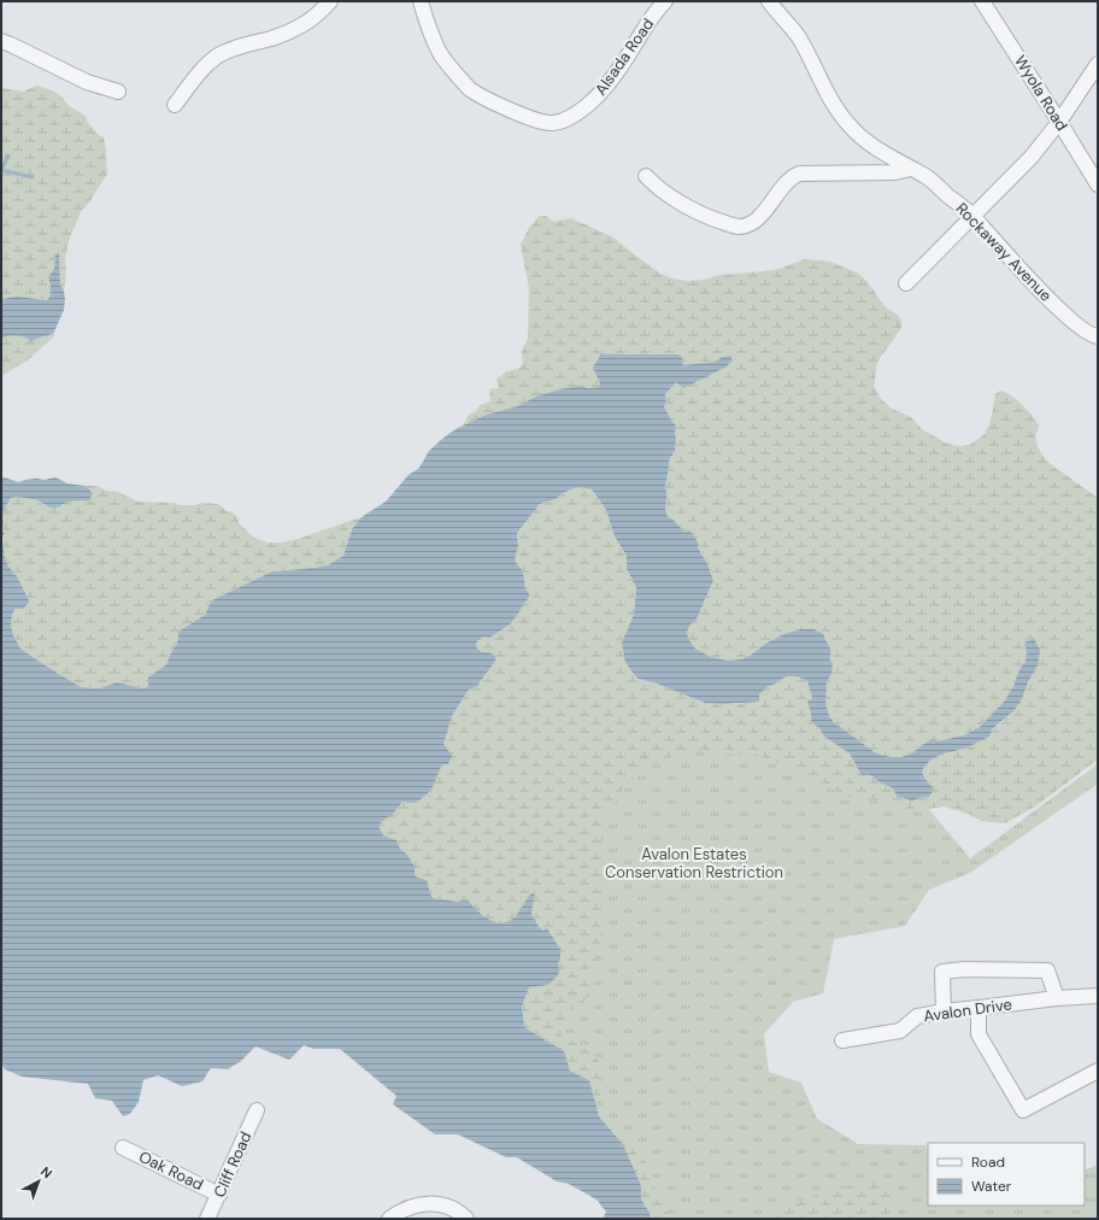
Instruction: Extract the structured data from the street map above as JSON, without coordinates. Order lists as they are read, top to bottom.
{
  "streets": {
    "street": [
      "Alsada Road",
      "Wyola Road",
      "Rockaway Avenue",
      "Avalon Drive",
      "Cliff Road",
      "Oak Road"
    ]
  },
  "crossings": [
    ["Cliff Road", "Oak Road"]
  ],
  "parks": ["Avalon Estates Conservation Restriction"],
  "legend": ["Road", "Water"],
  "north": "top right"
}
